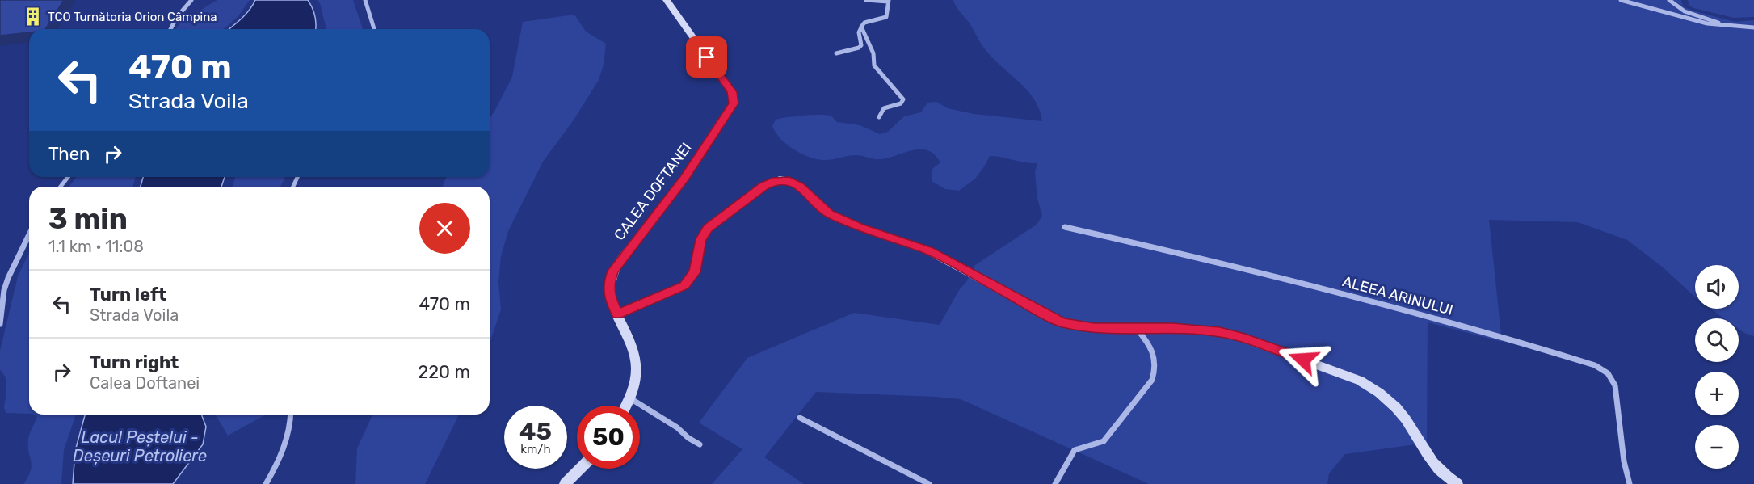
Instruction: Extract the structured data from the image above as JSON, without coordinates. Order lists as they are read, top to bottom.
{
  "streets": {
    "main road": ["CALEA DOFTANEI"],
    "street": ["ALEEA ARINULUI"]
  },
  "water": ["Lacul Peștelui - Deșeuri Petroliere"],
  "places": {
    "building": ["TCO Turnătoria Orion Câmpina"]
  },
  "page": {
    "turn": ["470 m", "Strada Voila"],
    "then": "Then",
    "heading": ["3 min", "1.1 km · 11:08"],
    "map_buttons": ["+", "−"],
    "list": [
      {
        "name": "Turn left",
        "note": "Strada Voila",
        "value": "470 m"
      },
      {
        "name": "Turn right",
        "note": "Calea Doftanei",
        "value": "220 m"
      }
    ],
    "speed": "45 km/h",
    "limit": "50"
  }
}
